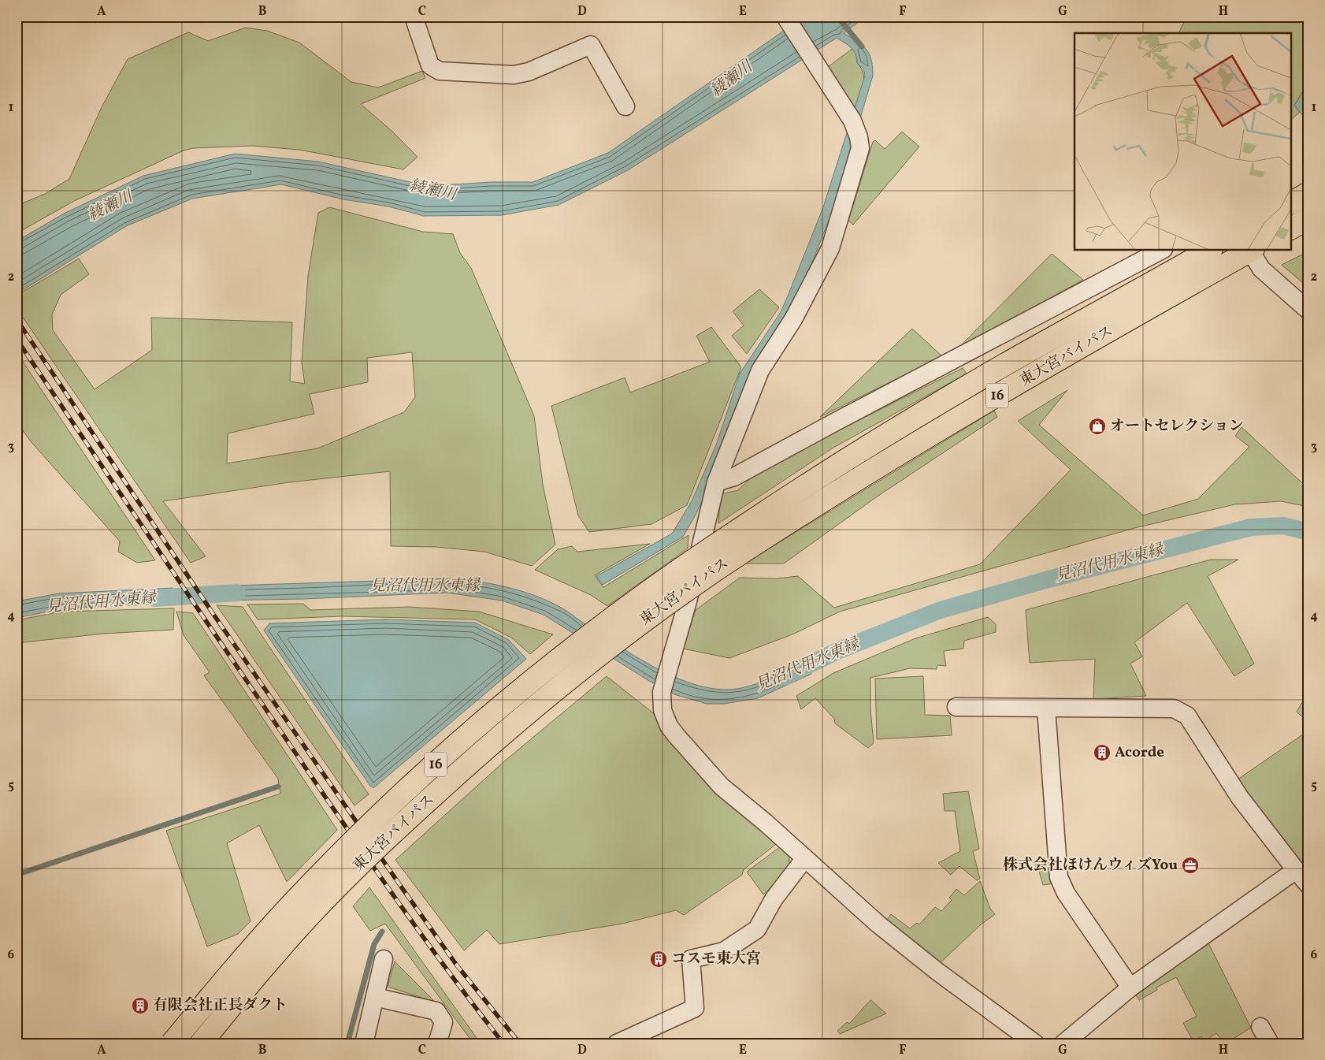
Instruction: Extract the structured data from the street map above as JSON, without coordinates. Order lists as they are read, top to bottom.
{
  "streets": {
    "highway": ["東大宮バイパス", "16"]
  },
  "water": ["綾瀬川", "見沼代用水東縁"],
  "places": {
    "shop": ["オートセレクション"],
    "building": ["Acorde", "コスモ東大宮", "有限会社正長ダクト"],
    "office": ["株式会社ほけんウィズYou"]
  },
  "grid": {
    "columns": [
      "A",
      "B",
      "C",
      "D",
      "E",
      "F",
      "G",
      "H"
    ],
    "rows": [
      "1",
      "2",
      "3",
      "4",
      "5",
      "6"
    ]
  }
}
